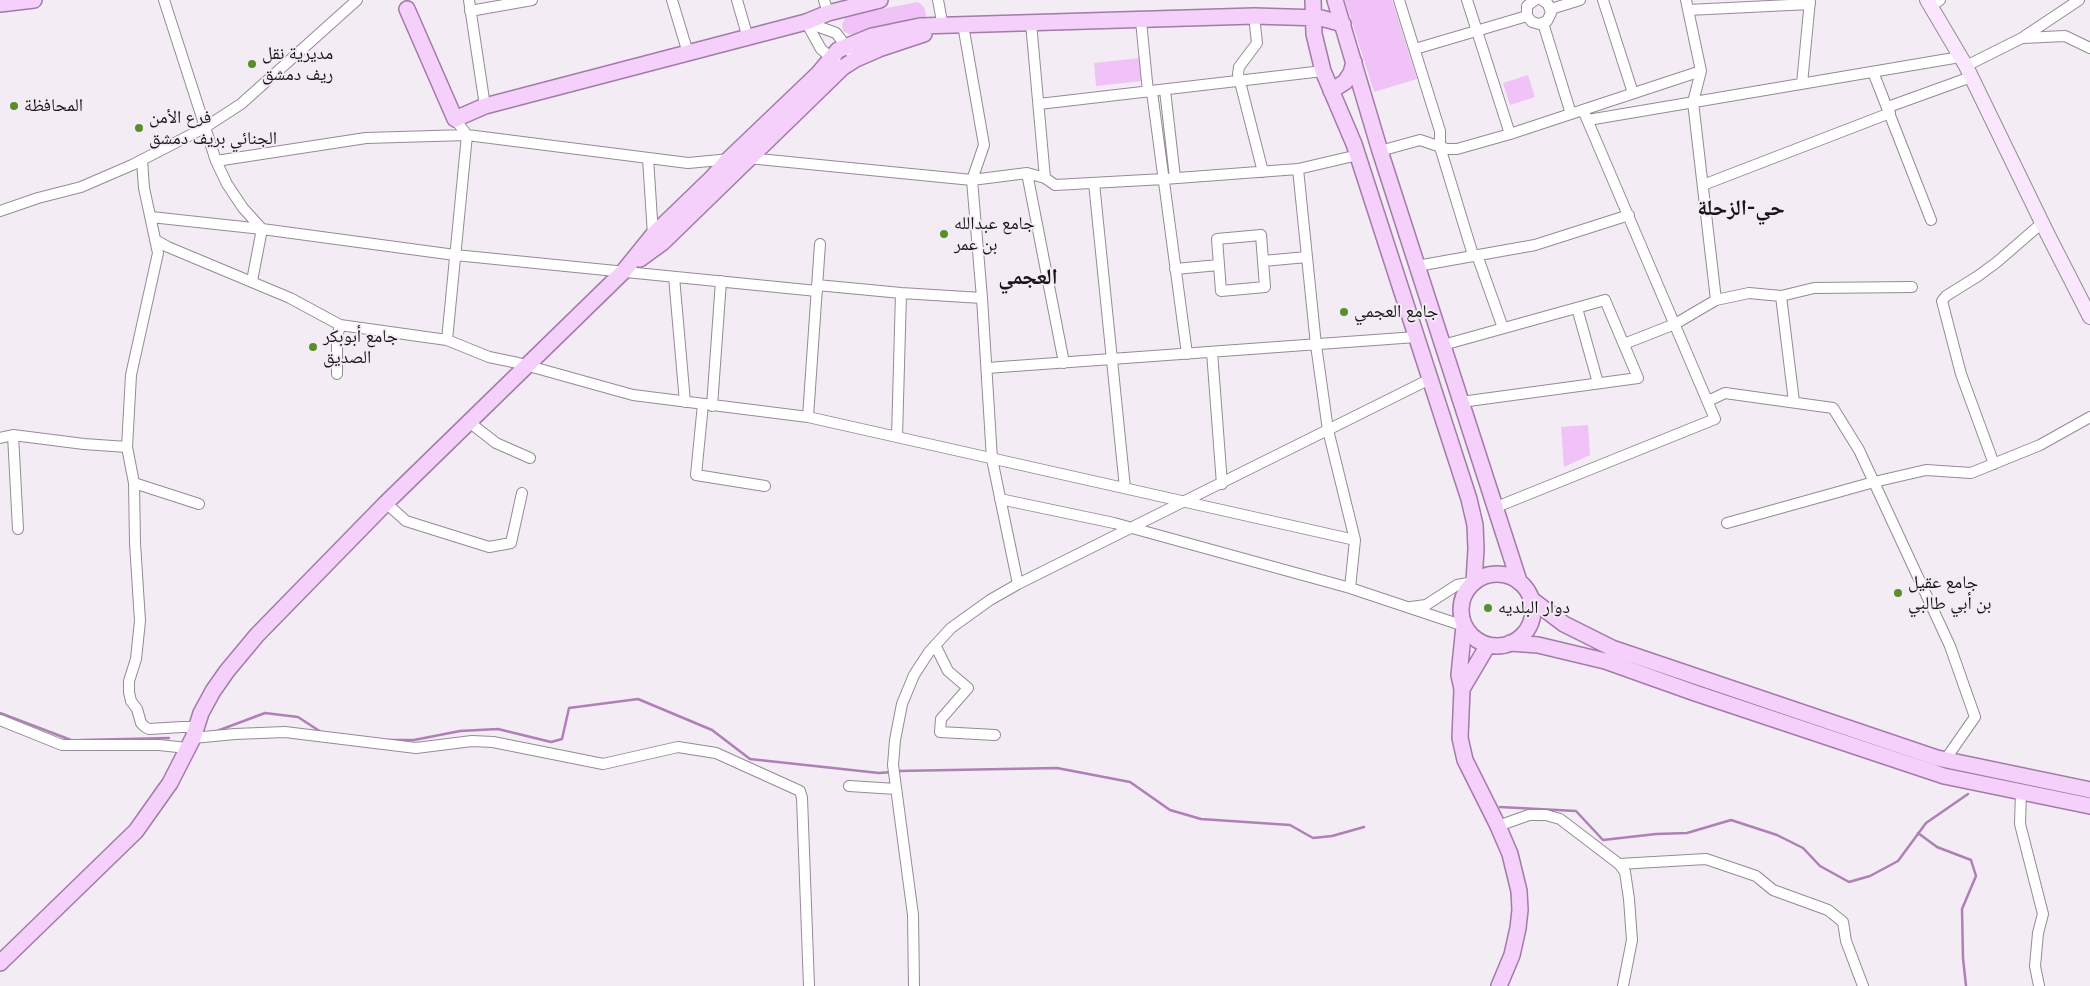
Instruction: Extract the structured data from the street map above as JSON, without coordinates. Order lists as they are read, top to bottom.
{
  "districts": ["حي-الزحلة", "العجمي"],
  "places": [
    "مديرية نقل ريف دمشق",
    "المحافظة",
    "فرع الأمن الجنائي بريف دمشق",
    "جامع عبدالله بن عمر",
    "جامع العجمي",
    "جامع أبوبكر الصديق",
    "جامع عقيل بن أبي طالبي",
    "دوار البلديه"
  ]
}
